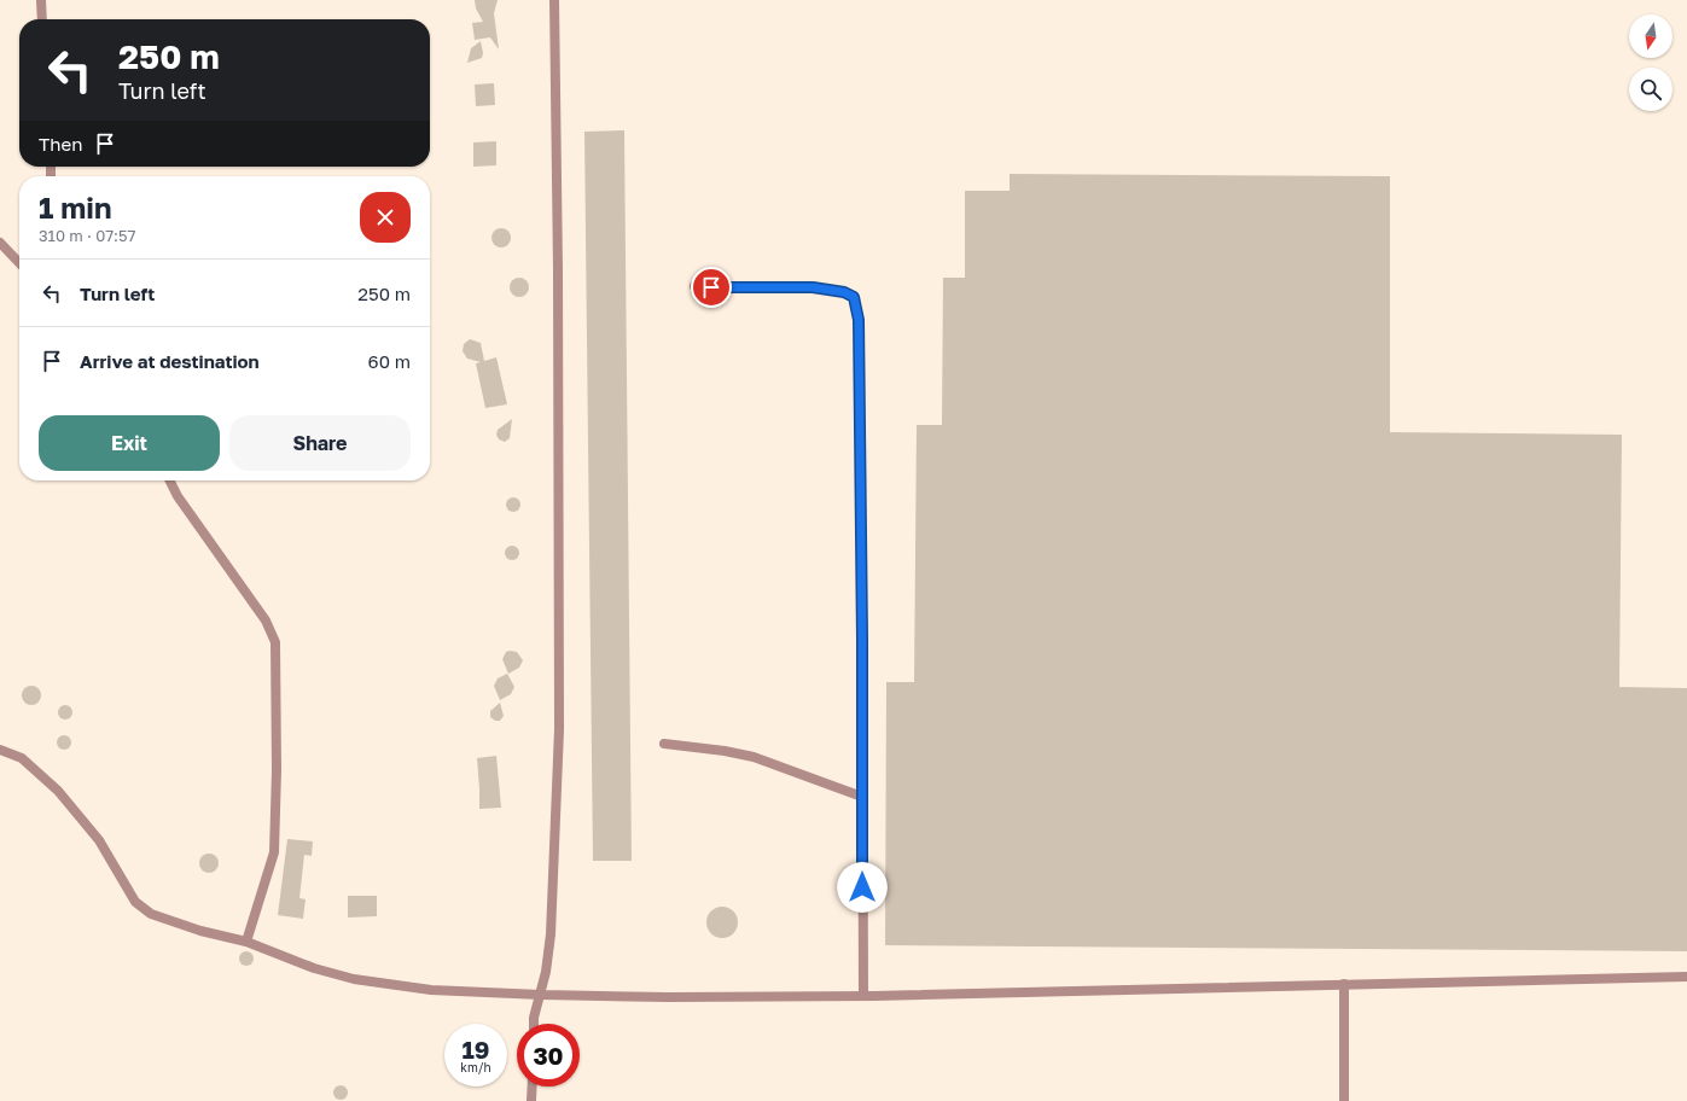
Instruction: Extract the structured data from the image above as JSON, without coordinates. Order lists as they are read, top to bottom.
{
  "north": "bottom",
  "page": {
    "turn": ["250 m", "Turn left"],
    "then": "Then",
    "heading": ["1 min", "310 m · 07:57"],
    "list": [
      {
        "name": "Turn left",
        "value": "250 m"
      },
      {
        "name": "Arrive at destination",
        "value": "60 m"
      }
    ],
    "buttons": ["Exit", "Share"],
    "speed": "19 km/h",
    "limit": "30"
  }
}
